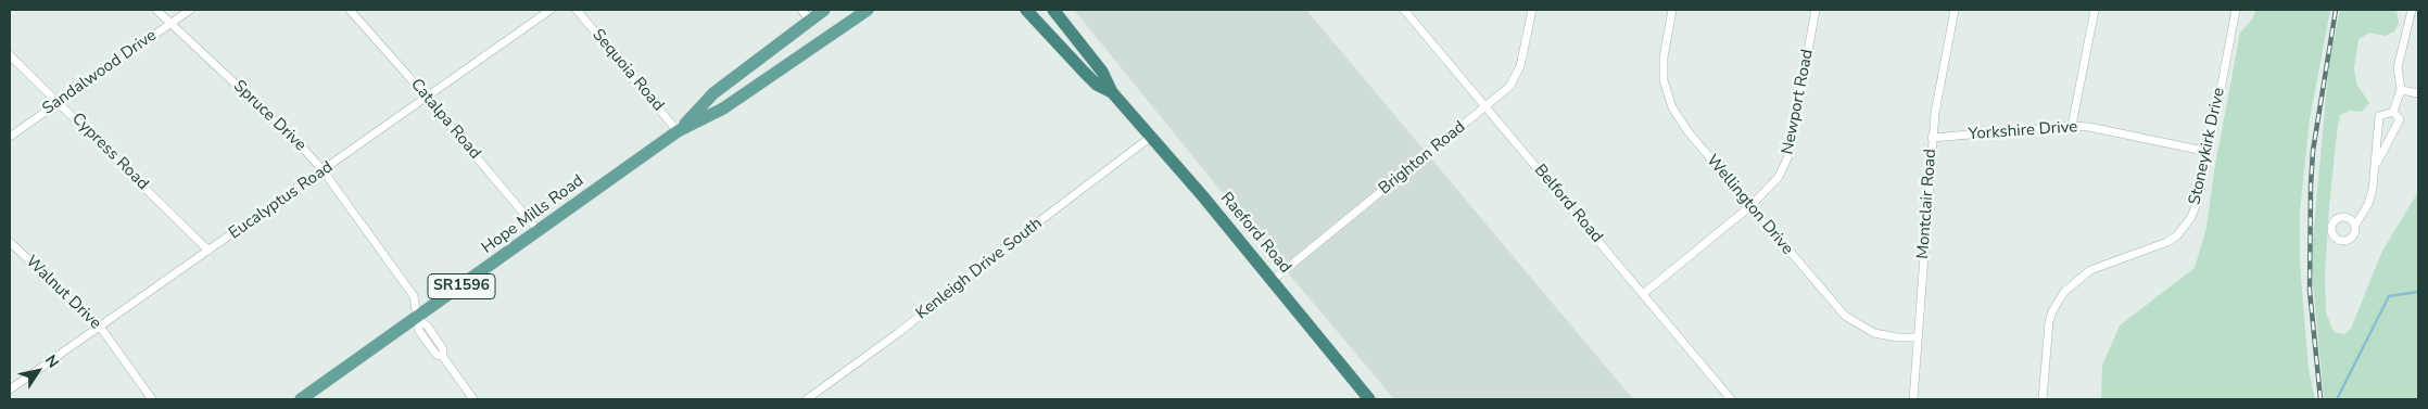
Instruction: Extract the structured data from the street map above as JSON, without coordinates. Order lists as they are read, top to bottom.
{
  "streets": {
    "highway": ["Raeford Road"],
    "main road": ["Hope Mills Road", "SR1596"],
    "street": [
      "Sequoia Road",
      "Sandalwood Drive",
      "Newport Road",
      "Spruce Drive",
      "Catalpa Road",
      "Yorkshire Drive",
      "Stoneykirk Drive",
      "Cypress Road",
      "Brighton Road",
      "Eucalyptus Road",
      "Belford Road",
      "Montclair Road",
      "Wellington Drive",
      "Kenleigh Drive South",
      "Walnut Drive"
    ]
  },
  "crossings": [
    ["Sequoia Road", "Hope Mills Road"],
    ["Sandalwood Drive", "Spruce Drive"],
    ["Sandalwood Drive", "Cypress Road"],
    ["Newport Road", "Belford Road"],
    ["Newport Road", "Wellington Drive"],
    ["Spruce Drive", "Eucalyptus Road"],
    ["Spruce Drive", "Hope Mills Road"],
    ["Catalpa Road", "Eucalyptus Road"],
    ["Catalpa Road", "Hope Mills Road"],
    ["Yorkshire Drive", "Stoneykirk Drive"],
    ["Yorkshire Drive", "Montclair Road"],
    ["Cypress Road", "Eucalyptus Road"],
    ["Brighton Road", "Belford Road"],
    ["Brighton Road", "Raeford Road"],
    ["Eucalyptus Road", "Walnut Drive"],
    ["Montclair Road", "Wellington Drive"],
    ["Raeford Road", "Kenleigh Drive South"]
  ],
  "north": "top right"
}
